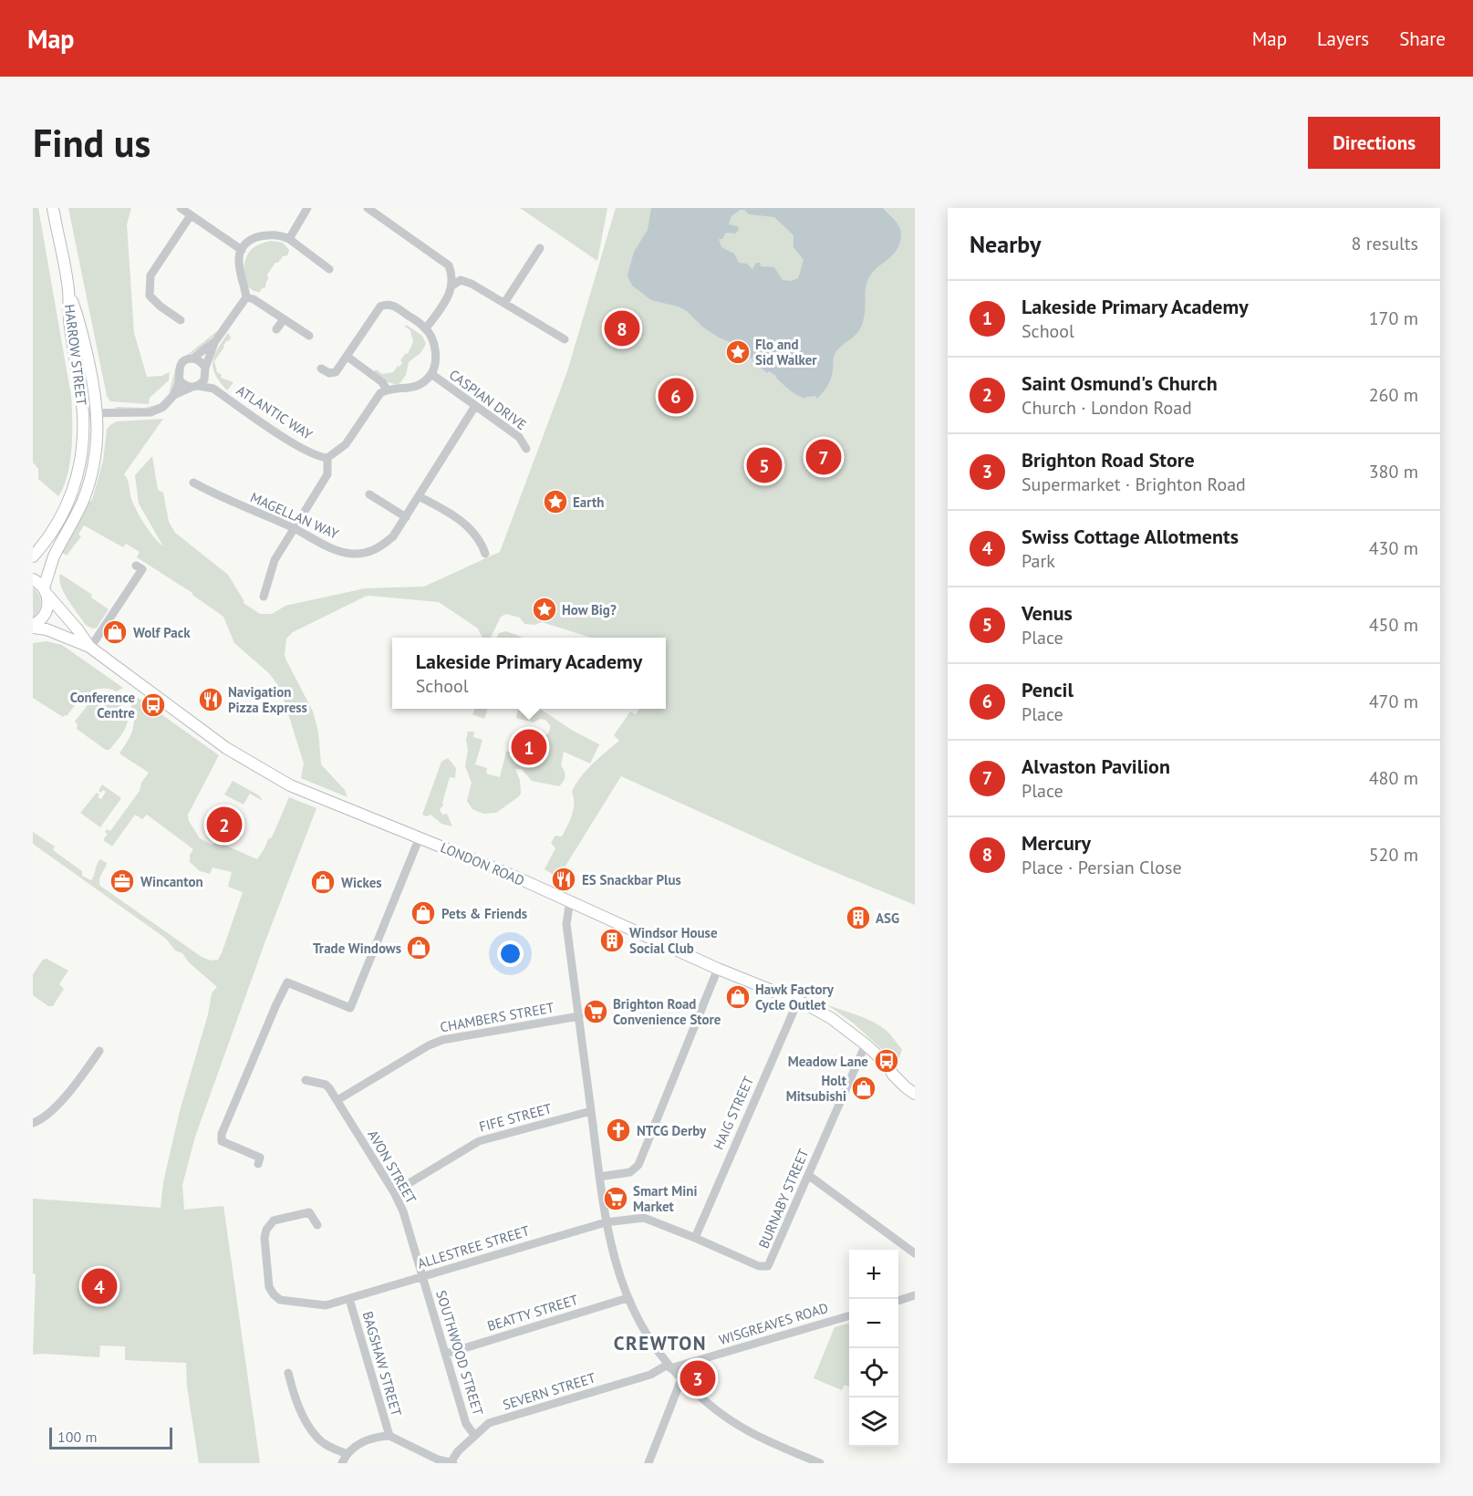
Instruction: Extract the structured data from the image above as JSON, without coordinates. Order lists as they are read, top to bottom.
{
  "streets": {
    "main road": ["HARROW STREET", "LONDON ROAD"],
    "street": [
      "CASPIAN DRIVE",
      "ATLANTIC WAY",
      "MAGELLAN WAY",
      "CHAMBERS STREET",
      "HAIG STREET",
      "FIFE STREET",
      "AVON STREET",
      "BURNABY STREET",
      "ALLESTREE STREET",
      "BEATTY STREET",
      "WISGREAVES ROAD",
      "SOUTHWOOD STREET",
      "BAGSHAW STREET",
      "SEVERN STREET"
    ]
  },
  "crossings": [
    ["HARROW STREET", "LONDON ROAD"],
    ["CASPIAN DRIVE", "MAGELLAN WAY"],
    ["LONDON ROAD", "HAIG STREET"],
    ["LONDON ROAD", "BURNABY STREET"],
    ["CHAMBERS STREET", "AVON STREET"],
    ["HAIG STREET", "BURNABY STREET"],
    ["FIFE STREET", "AVON STREET"],
    ["AVON STREET", "ALLESTREE STREET"],
    ["AVON STREET", "SOUTHWOOD STREET"],
    ["BURNABY STREET", "ALLESTREE STREET"],
    ["ALLESTREE STREET", "SOUTHWOOD STREET"],
    ["ALLESTREE STREET", "BAGSHAW STREET"],
    ["BEATTY STREET", "SOUTHWOOD STREET"],
    ["WISGREAVES ROAD", "SEVERN STREET"],
    ["SOUTHWOOD STREET", "SEVERN STREET"]
  ],
  "districts": ["CREWTON"],
  "places": {
    "place": ["Flo and Sid Walker", "Earth", "How Big?"],
    "shop": [
      "Wolf Pack",
      "Wickes",
      "Pets & Friends",
      "Trade Windows",
      "Hawk Factory Cycle Outlet",
      "Holt Mitsubishi"
    ],
    "restaurant": ["Navigation Pizza Express", "ES Snackbar Plus"],
    "bus stop": ["Conference Centre", "Meadow Lane"],
    "office": ["Wincanton"],
    "building": ["ASG", "Windsor House Social Club"],
    "supermarket": ["Brighton Road Convenience Store", "Smart Mini Market"],
    "church": ["NTCG Derby"]
  },
  "scale_bar": "100 m",
  "page": {
    "header": "Map",
    "nav": ["Map", "Layers", "Share"],
    "buttons": "Directions",
    "title": "Find us",
    "heading": ["Nearby", "8 results"],
    "list": [
      {
        "mark": "1",
        "name": "Lakeside Primary Academy",
        "note": "School",
        "value": "170 m"
      },
      {
        "mark": "2",
        "name": "Saint Osmund's Church",
        "note": "Church · London Road",
        "value": "260 m"
      },
      {
        "mark": "3",
        "name": "Brighton Road Store",
        "note": "Supermarket · Brighton Road",
        "value": "380 m"
      },
      {
        "mark": "4",
        "name": "Swiss Cottage Allotments",
        "note": "Park",
        "value": "430 m"
      },
      {
        "mark": "5",
        "name": "Venus",
        "note": "Place",
        "value": "450 m"
      },
      {
        "mark": "6",
        "name": "Pencil",
        "note": "Place",
        "value": "470 m"
      },
      {
        "mark": "7",
        "name": "Alvaston Pavilion",
        "note": "Place",
        "value": "480 m"
      },
      {
        "mark": "8",
        "name": "Mercury",
        "note": "Place · Persian Close",
        "value": "520 m"
      }
    ],
    "pins": [
      "8",
      "6",
      "7",
      "5",
      "1",
      "2",
      "4",
      "3"
    ],
    "popup": ["Lakeside Primary Academy", "School"],
    "map_buttons": ["+", "−"],
    "scale": "100 m"
  }
}
